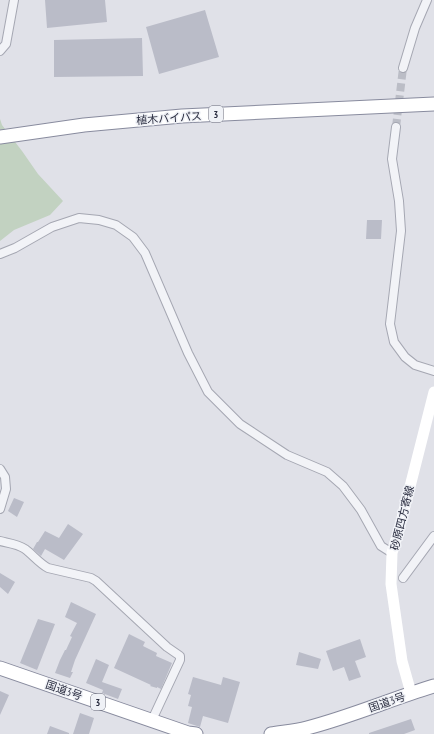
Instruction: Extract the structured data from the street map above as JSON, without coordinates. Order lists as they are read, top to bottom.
{
  "streets": {
    "highway": ["3", "植木バイパス", "国道3号"],
    "main road": ["砂原四方寄線"]
  },
  "crossings": [
    ["砂原四方寄線", "国道3号"]
  ]
}
